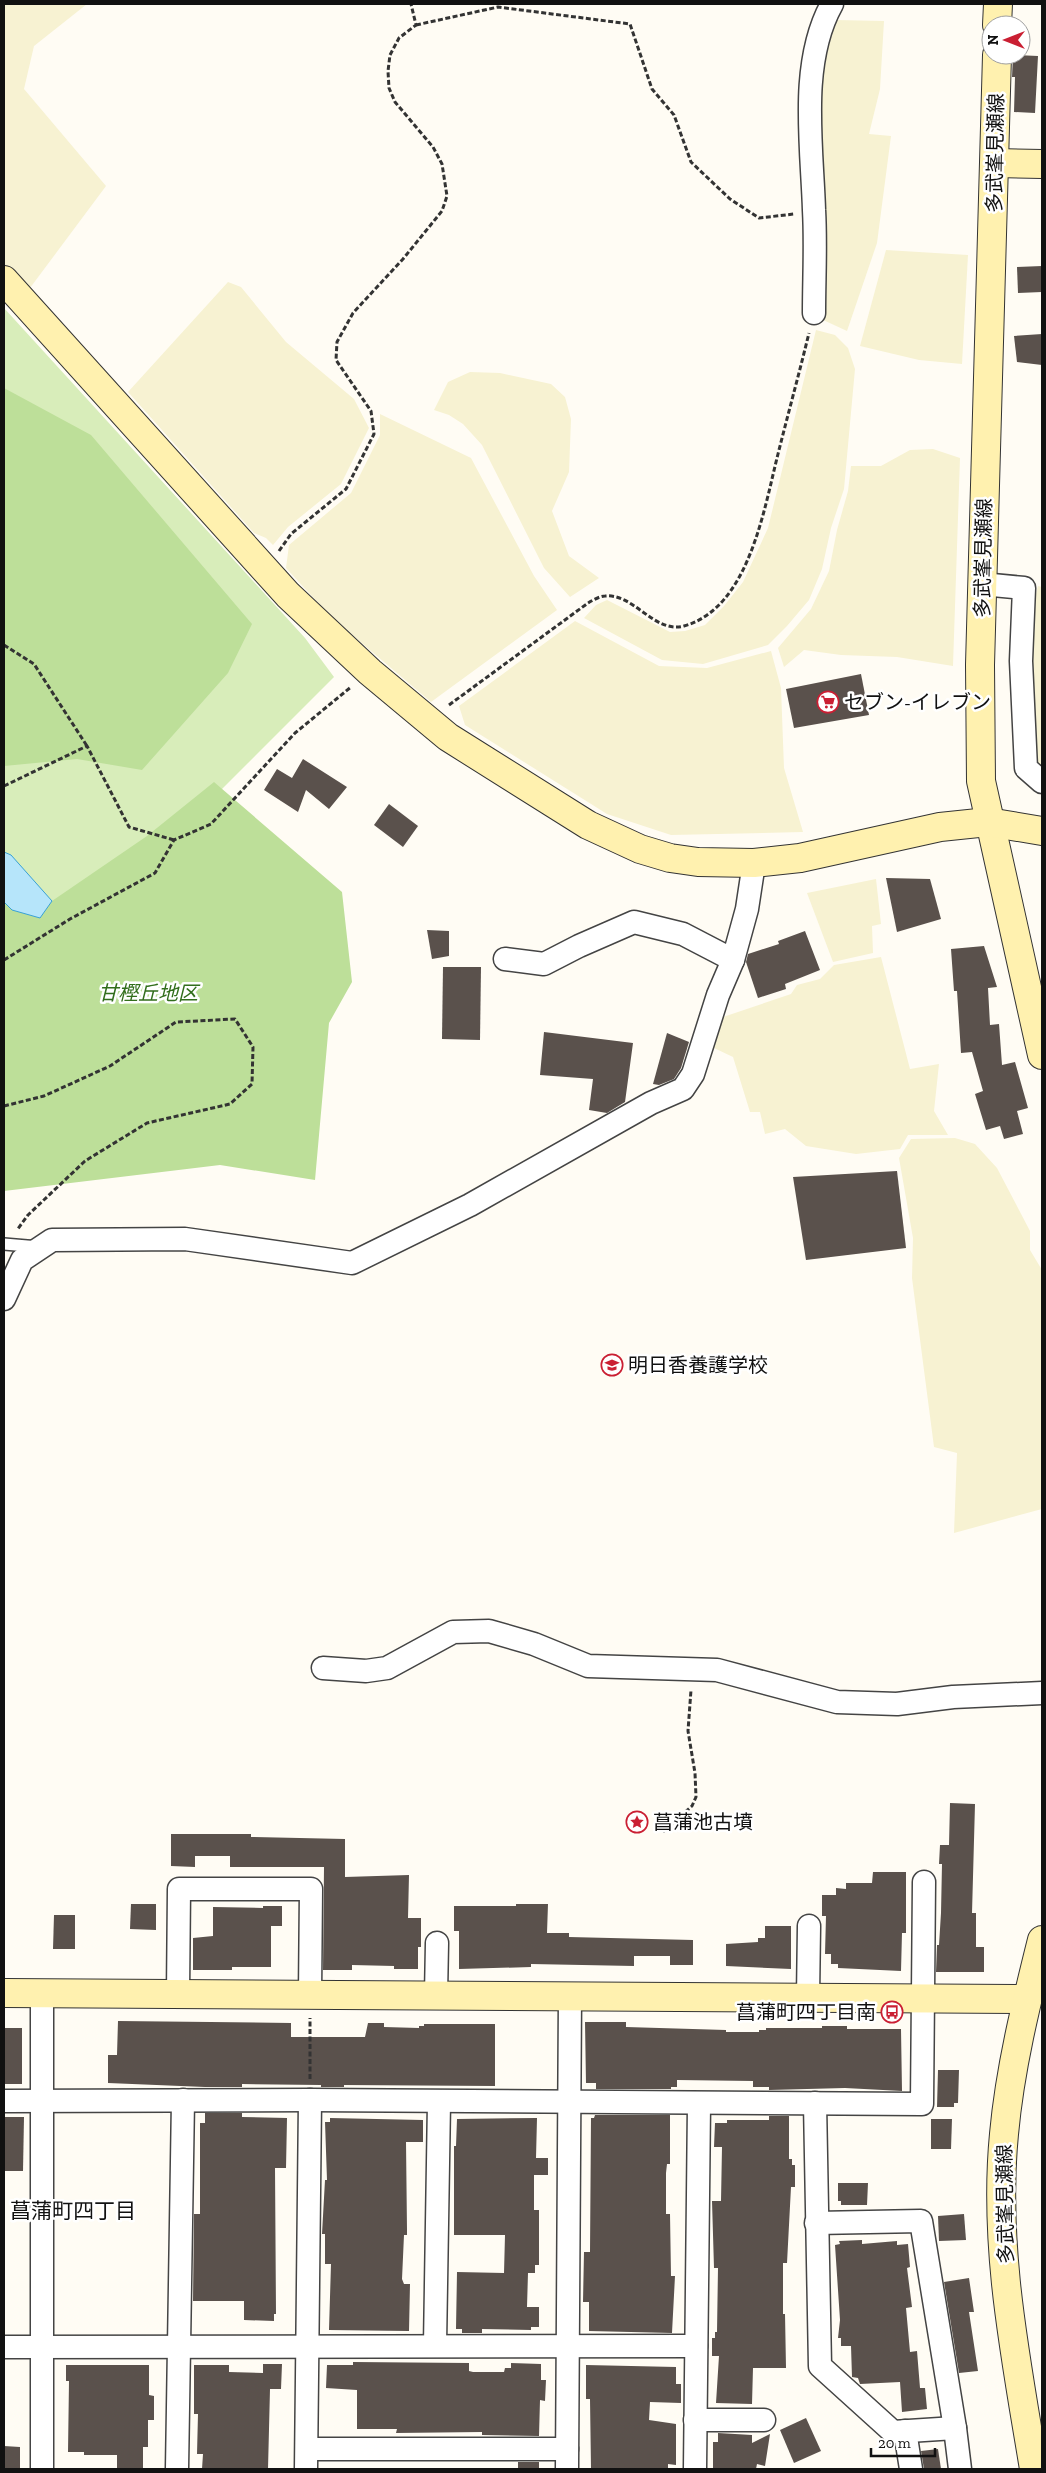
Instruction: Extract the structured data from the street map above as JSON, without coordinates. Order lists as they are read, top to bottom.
{
  "streets": {
    "street": ["多武峯見瀬線"]
  },
  "districts": ["菖蒲町四丁目"],
  "parks": ["甘樫丘地区"],
  "places": {
    "supermarket": ["セブン-イレブン"],
    "school or university": ["明日香養護学校"],
    "place": ["菖蒲池古墳"],
    "bus stop": ["菖蒲町四丁目南"]
  },
  "scale_bar": "20 m",
  "north": "left"
}
